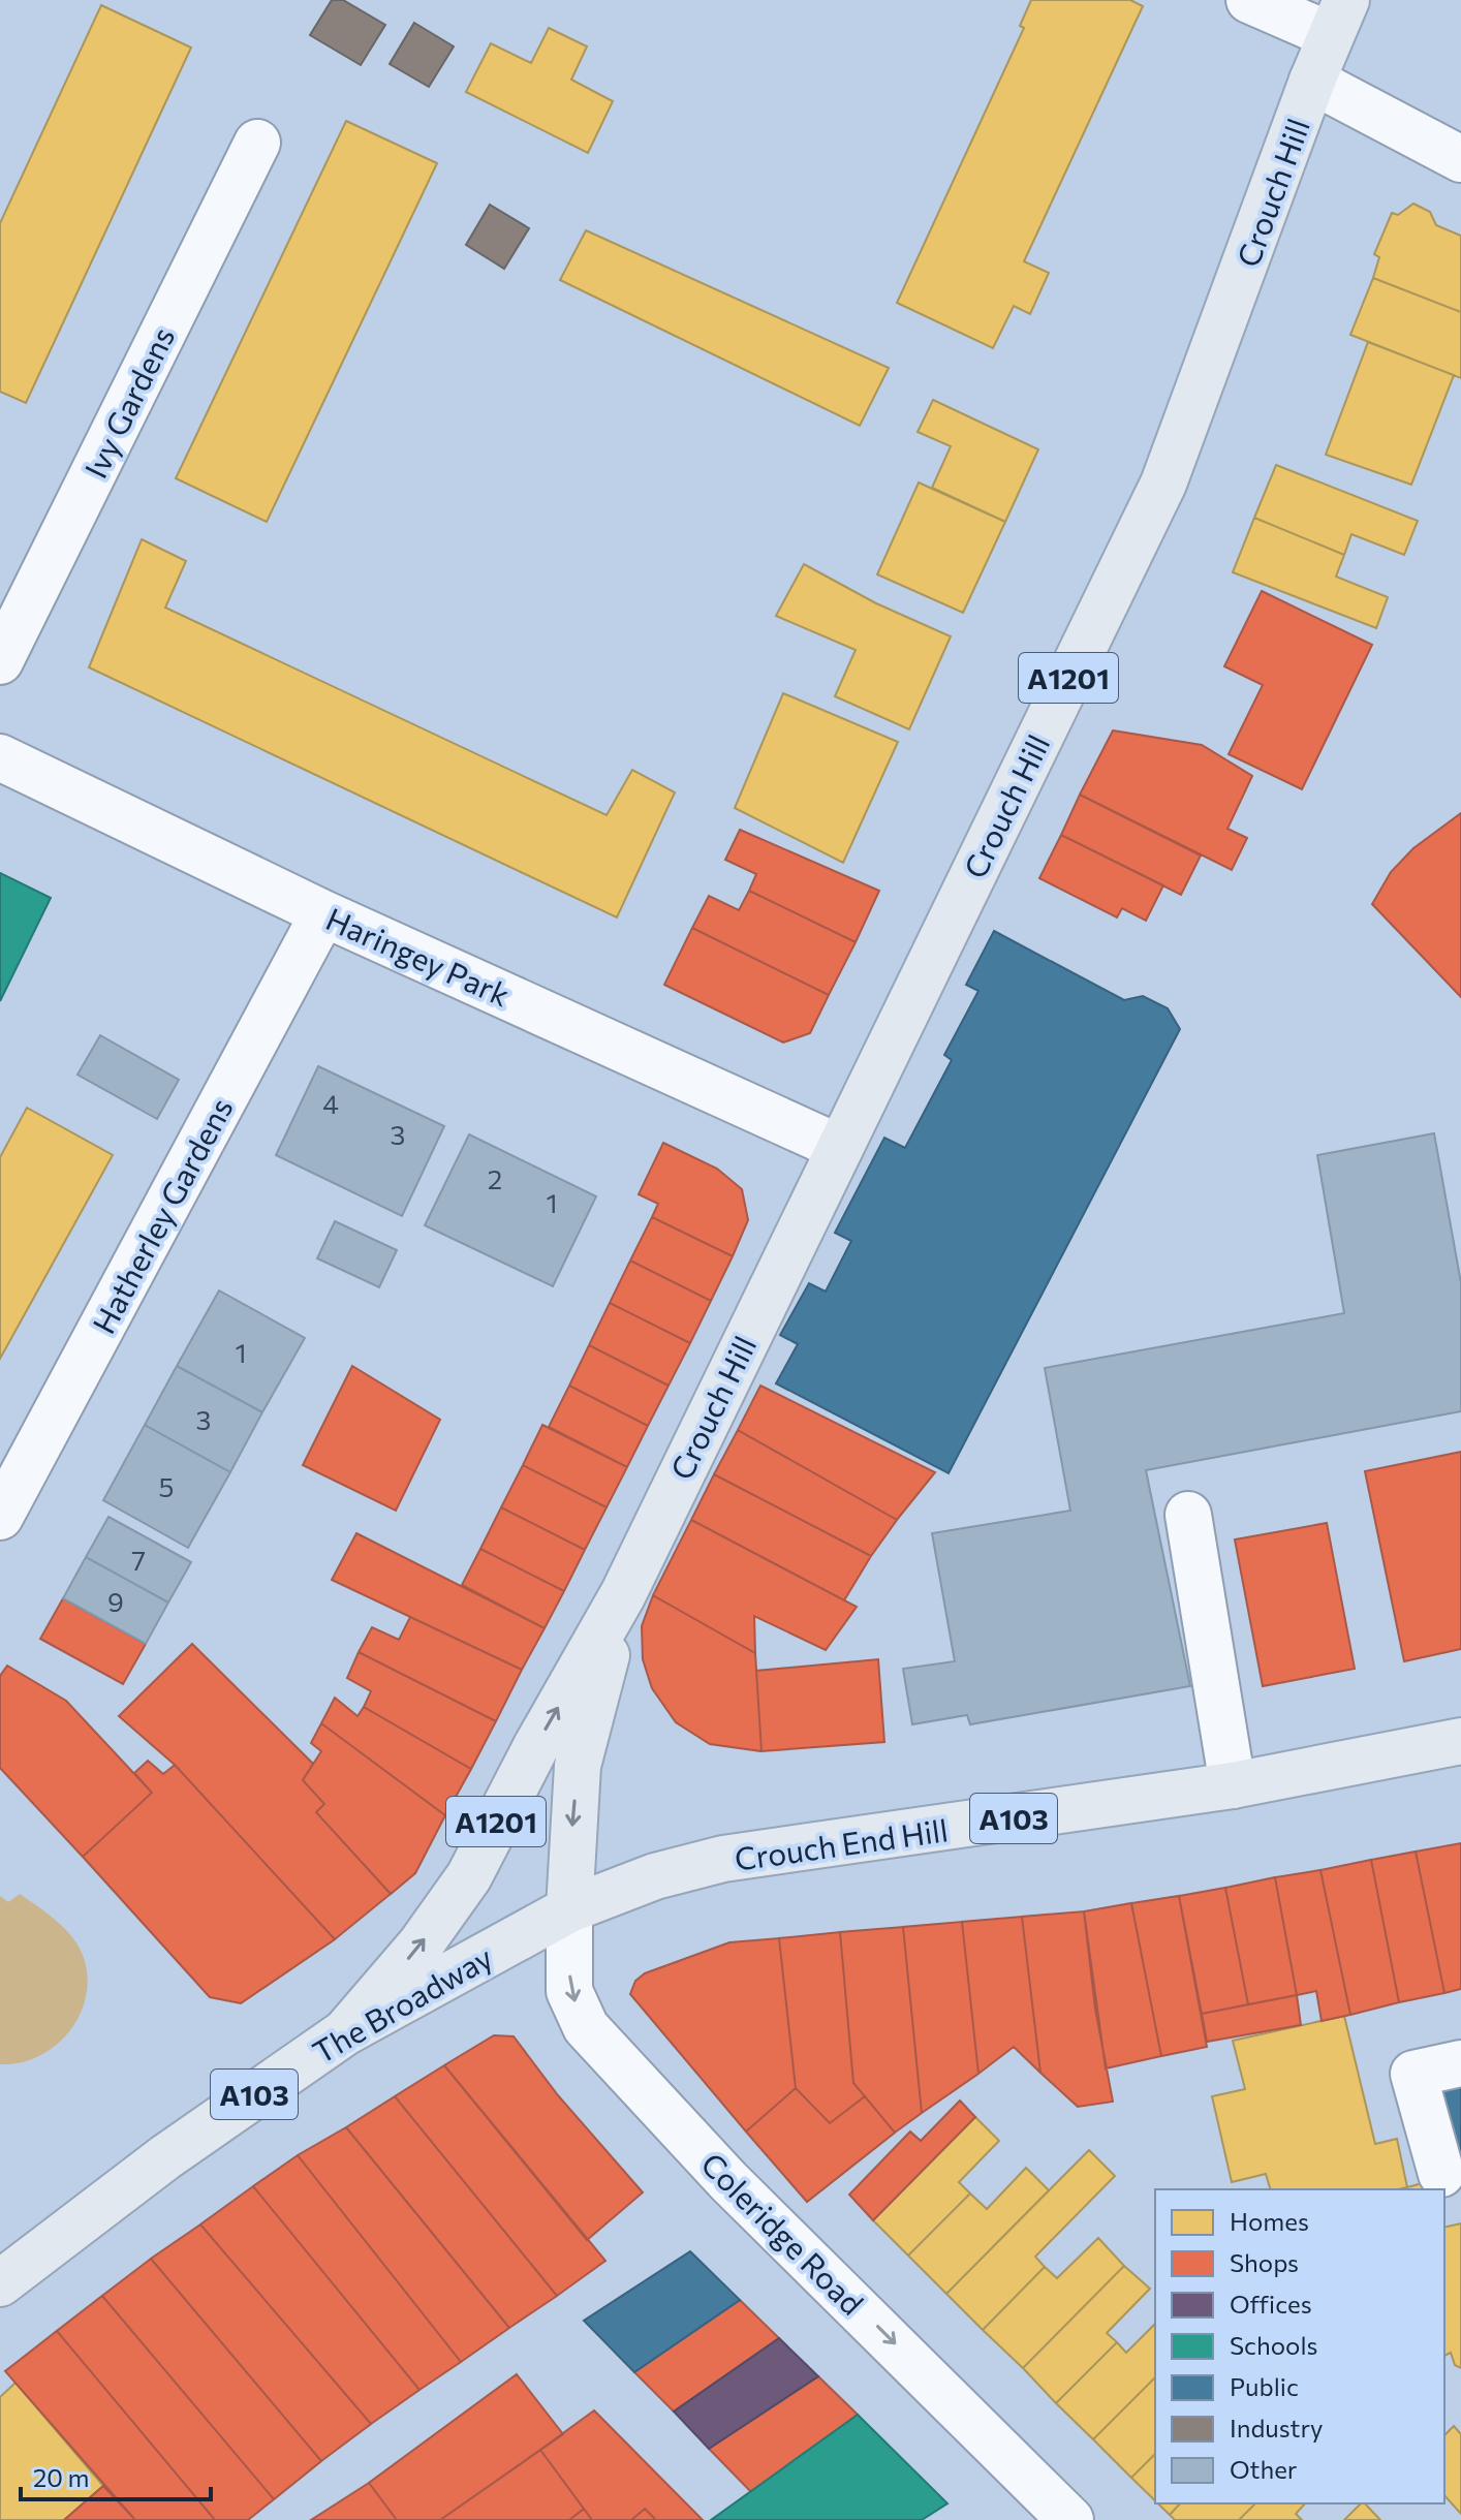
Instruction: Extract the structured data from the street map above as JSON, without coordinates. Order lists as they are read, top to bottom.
{
  "streets": {
    "main road": [
      "Crouch Hill",
      "A1201",
      "A103",
      "Crouch End Hill",
      "The Broadway"
    ],
    "street": [
      "Ivy Gardens",
      "Haringey Park",
      "Hatherley Gardens",
      "Coleridge Road"
    ]
  },
  "crossings": [
    ["Crouch Hill", "Haringey Park"],
    ["Crouch Hill", "Crouch End Hill"],
    ["Crouch Hill", "The Broadway"],
    ["Crouch Hill", "Coleridge Road"],
    ["Haringey Park", "Hatherley Gardens"],
    ["Crouch End Hill", "The Broadway"],
    ["Crouch End Hill", "Coleridge Road"],
    ["The Broadway", "Coleridge Road"]
  ],
  "one_way": ["Coleridge Road"],
  "house_numbers": [
    "4",
    "3",
    "2",
    "1",
    "1",
    "3",
    "5",
    "7",
    "9"
  ],
  "legend": [
    "Homes",
    "Shops",
    "Offices",
    "Schools",
    "Public",
    "Industry",
    "Other"
  ],
  "scale_bar": "20 m"
}
